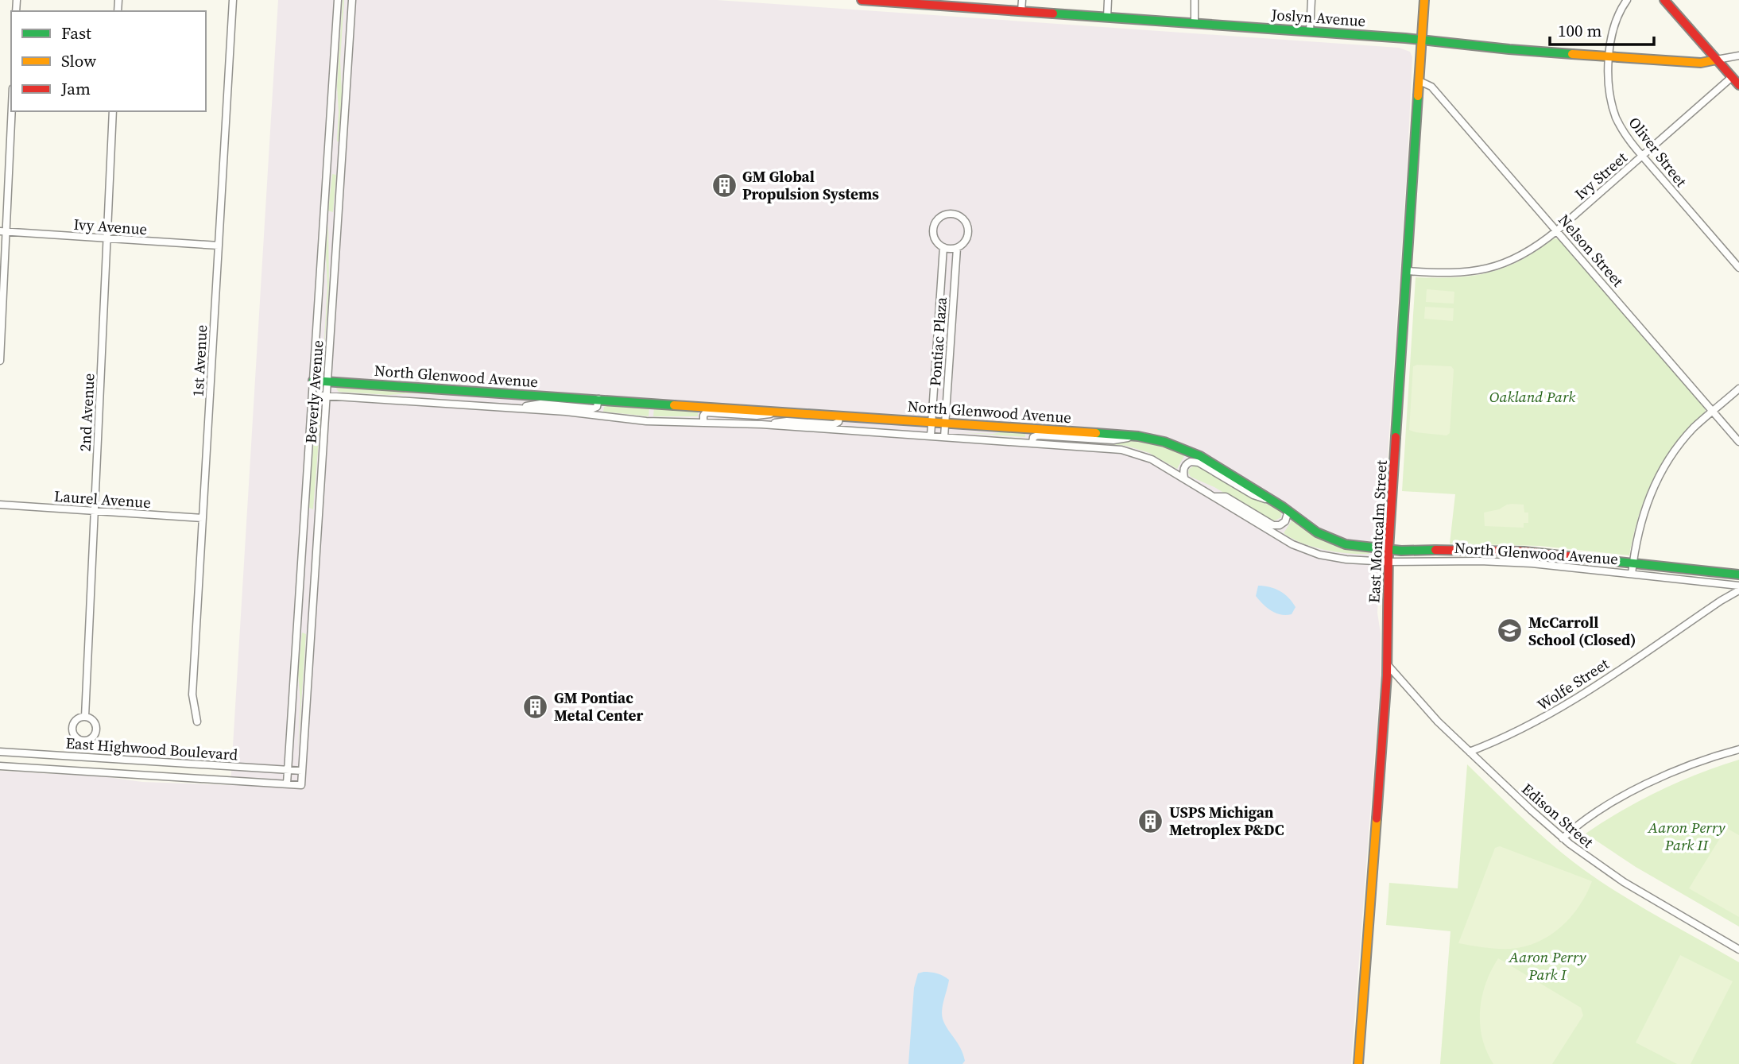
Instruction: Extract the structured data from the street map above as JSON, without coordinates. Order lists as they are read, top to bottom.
{
  "streets": {
    "main road": ["Joslyn Avenue", "North Glenwood Avenue", "East Montcalm Street"],
    "street": [
      "Oliver Street",
      "Ivy Street",
      "Ivy Avenue",
      "Nelson Street",
      "Pontiac Plaza",
      "1st Avenue",
      "Beverly Avenue",
      "2nd Avenue",
      "Laurel Avenue",
      "Wolfe Street",
      "East Highwood Boulevard",
      "Edison Street"
    ]
  },
  "crossings": [
    ["Joslyn Avenue", "Oliver Street"],
    ["Joslyn Avenue", "East Montcalm Street"],
    ["Oliver Street", "Ivy Street"],
    ["Ivy Street", "Nelson Street"],
    ["Ivy Street", "East Montcalm Street"],
    ["Ivy Avenue", "1st Avenue"],
    ["Ivy Avenue", "2nd Avenue"],
    ["Nelson Street", "East Montcalm Street"],
    ["Pontiac Plaza", "North Glenwood Avenue"],
    ["1st Avenue", "Laurel Avenue"],
    ["North Glenwood Avenue", "Beverly Avenue"],
    ["North Glenwood Avenue", "East Montcalm Street"],
    ["Beverly Avenue", "East Highwood Boulevard"],
    ["2nd Avenue", "Laurel Avenue"],
    ["East Montcalm Street", "Edison Street"],
    ["Wolfe Street", "Edison Street"]
  ],
  "parks": ["Oakland Park", "Aaron Perry Park II", "Aaron Perry Park I"],
  "places": {
    "building": ["GM Global Propulsion Systems", "GM Pontiac Metal Center", "USPS Michigan Metroplex P&DC"],
    "school or university": ["McCarroll School (Closed)"]
  },
  "legend": ["Fast", "Slow", "Jam"],
  "scale_bar": "100 m"
}
